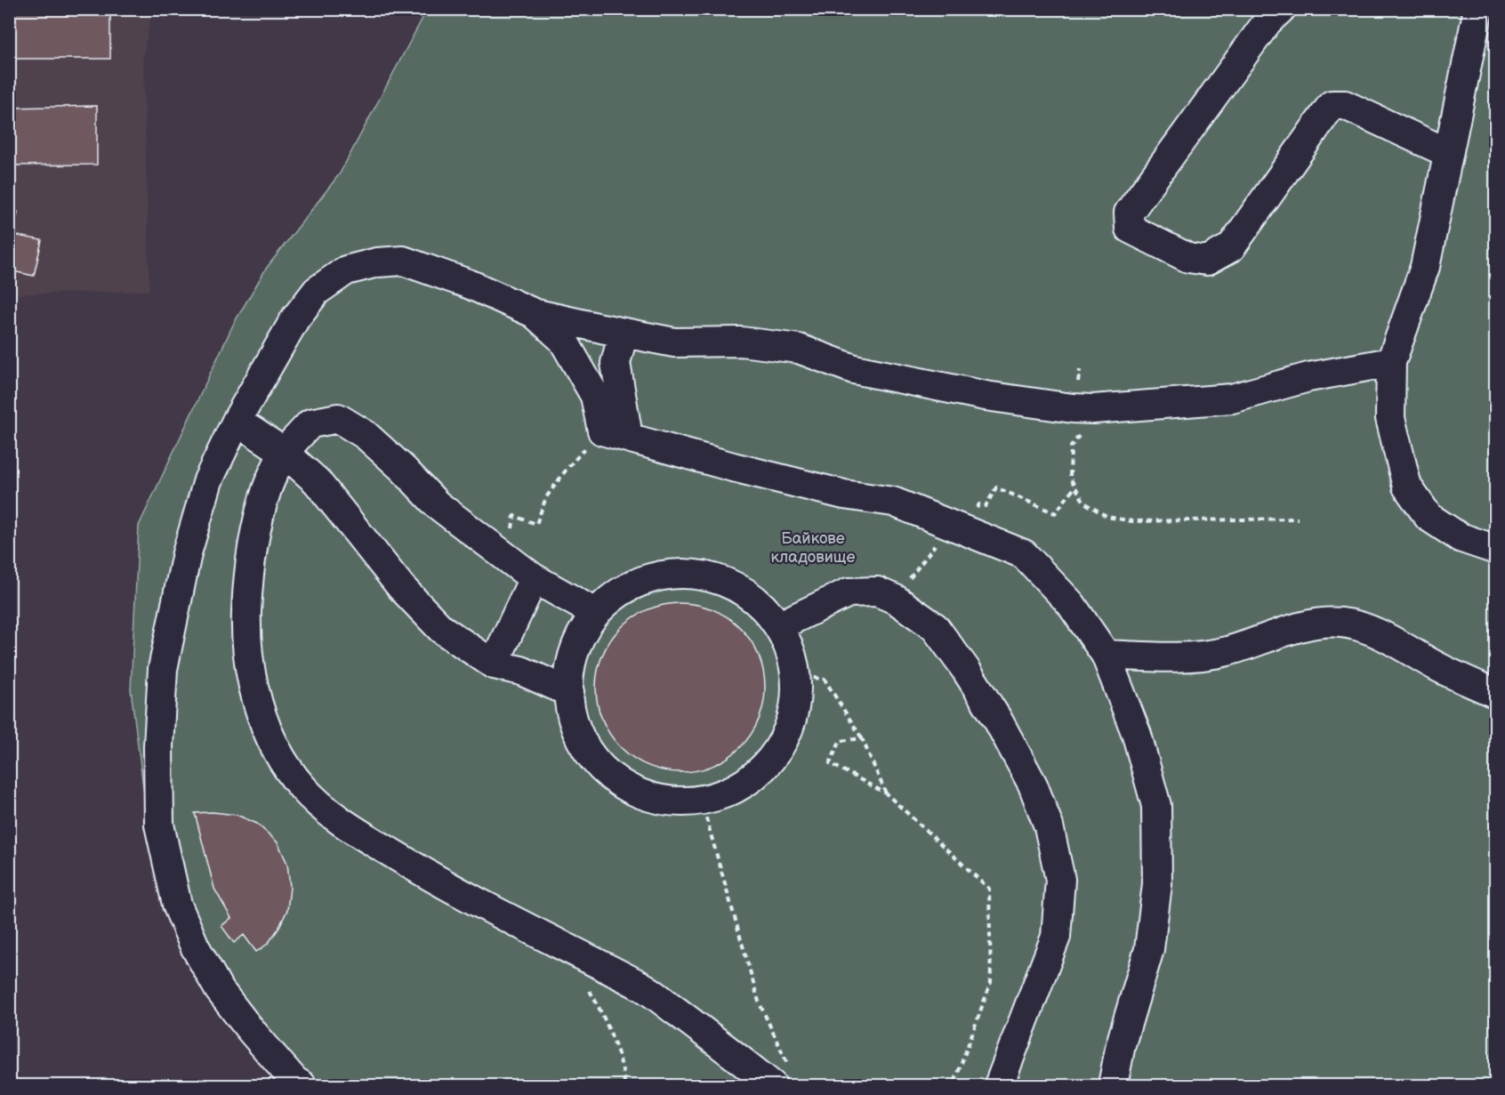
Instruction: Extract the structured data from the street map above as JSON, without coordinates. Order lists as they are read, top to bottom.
{
  "parks": ["Байкове кладовище"]
}
